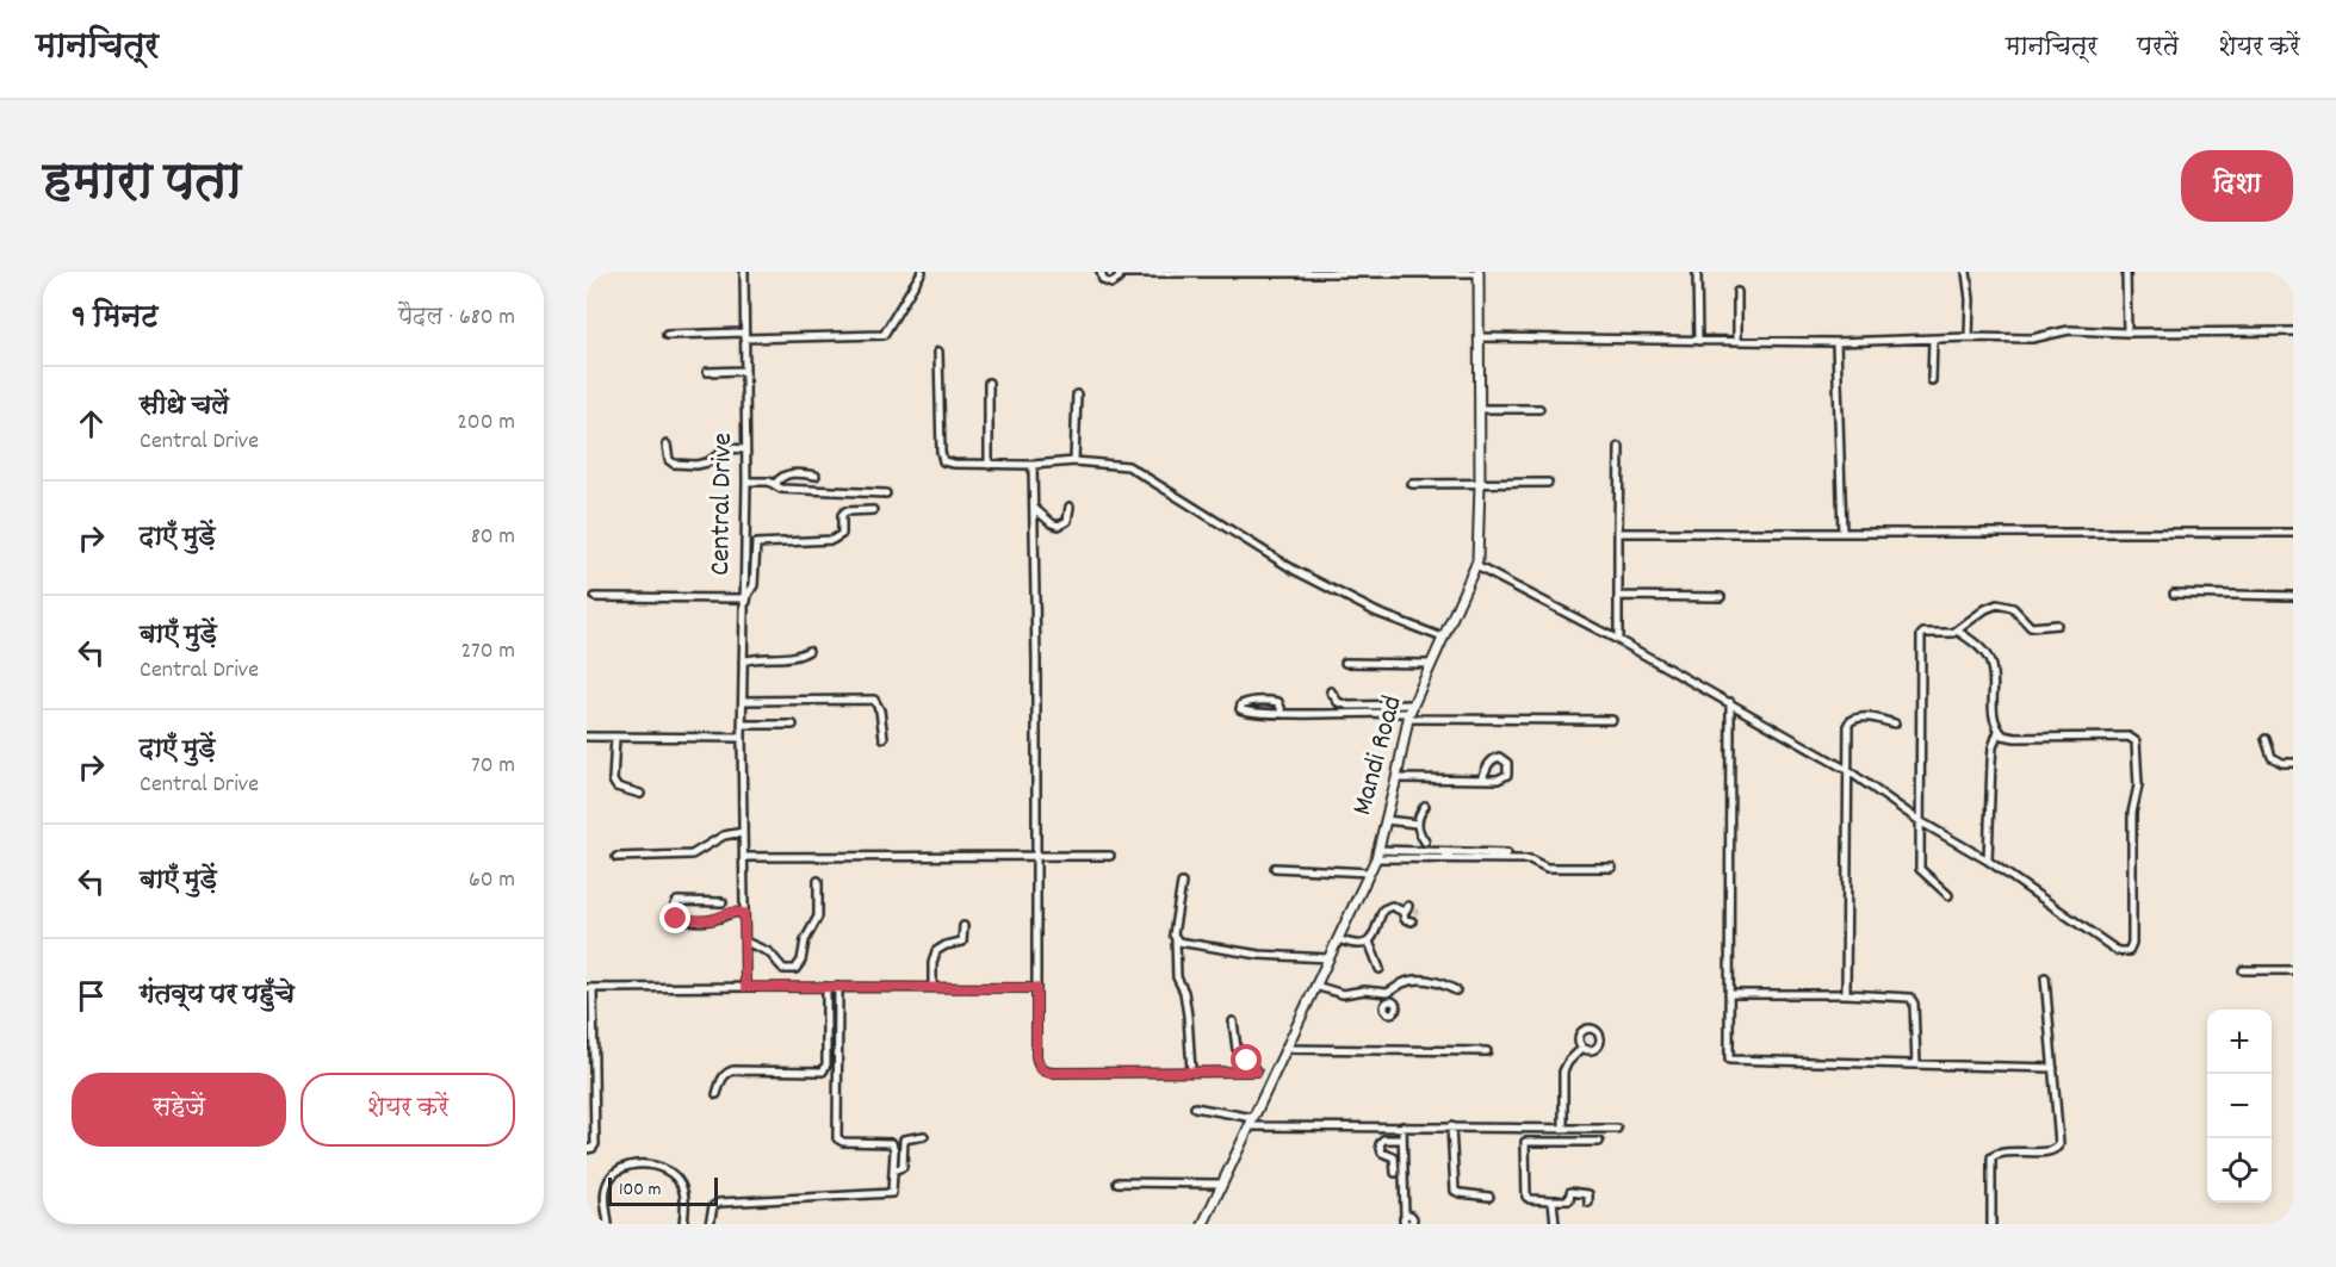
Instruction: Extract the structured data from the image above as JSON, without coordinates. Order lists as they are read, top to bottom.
{
  "streets": {
    "street": ["Central Drive", "Mandi Road"]
  },
  "scale_bar": "100 m",
  "page": {
    "header": "मानचित्र",
    "nav": ["मानचित्र", "परतें", "शेयर करें"],
    "title": "हमारा पता",
    "buttons": [
      "दिशा",
      ["सहेजें", "शेयर करें"]
    ],
    "heading": ["9 मिनट", "पैदल · 680 m"],
    "list": [
      ["सीधे चलें", "Central Drive", "200 m"],
      ["दाएँ मुड़ें", "80 m"],
      ["बाएँ मुड़ें", "Central Drive", "270 m"],
      ["दाएँ मुड़ें", "Central Drive", "70 m"],
      ["बाएँ मुड़ें", "60 m"],
      "गंतव्य पर पहुँचे"
    ],
    "map_buttons": ["+", "−"],
    "scale": "100 m"
  }
}
